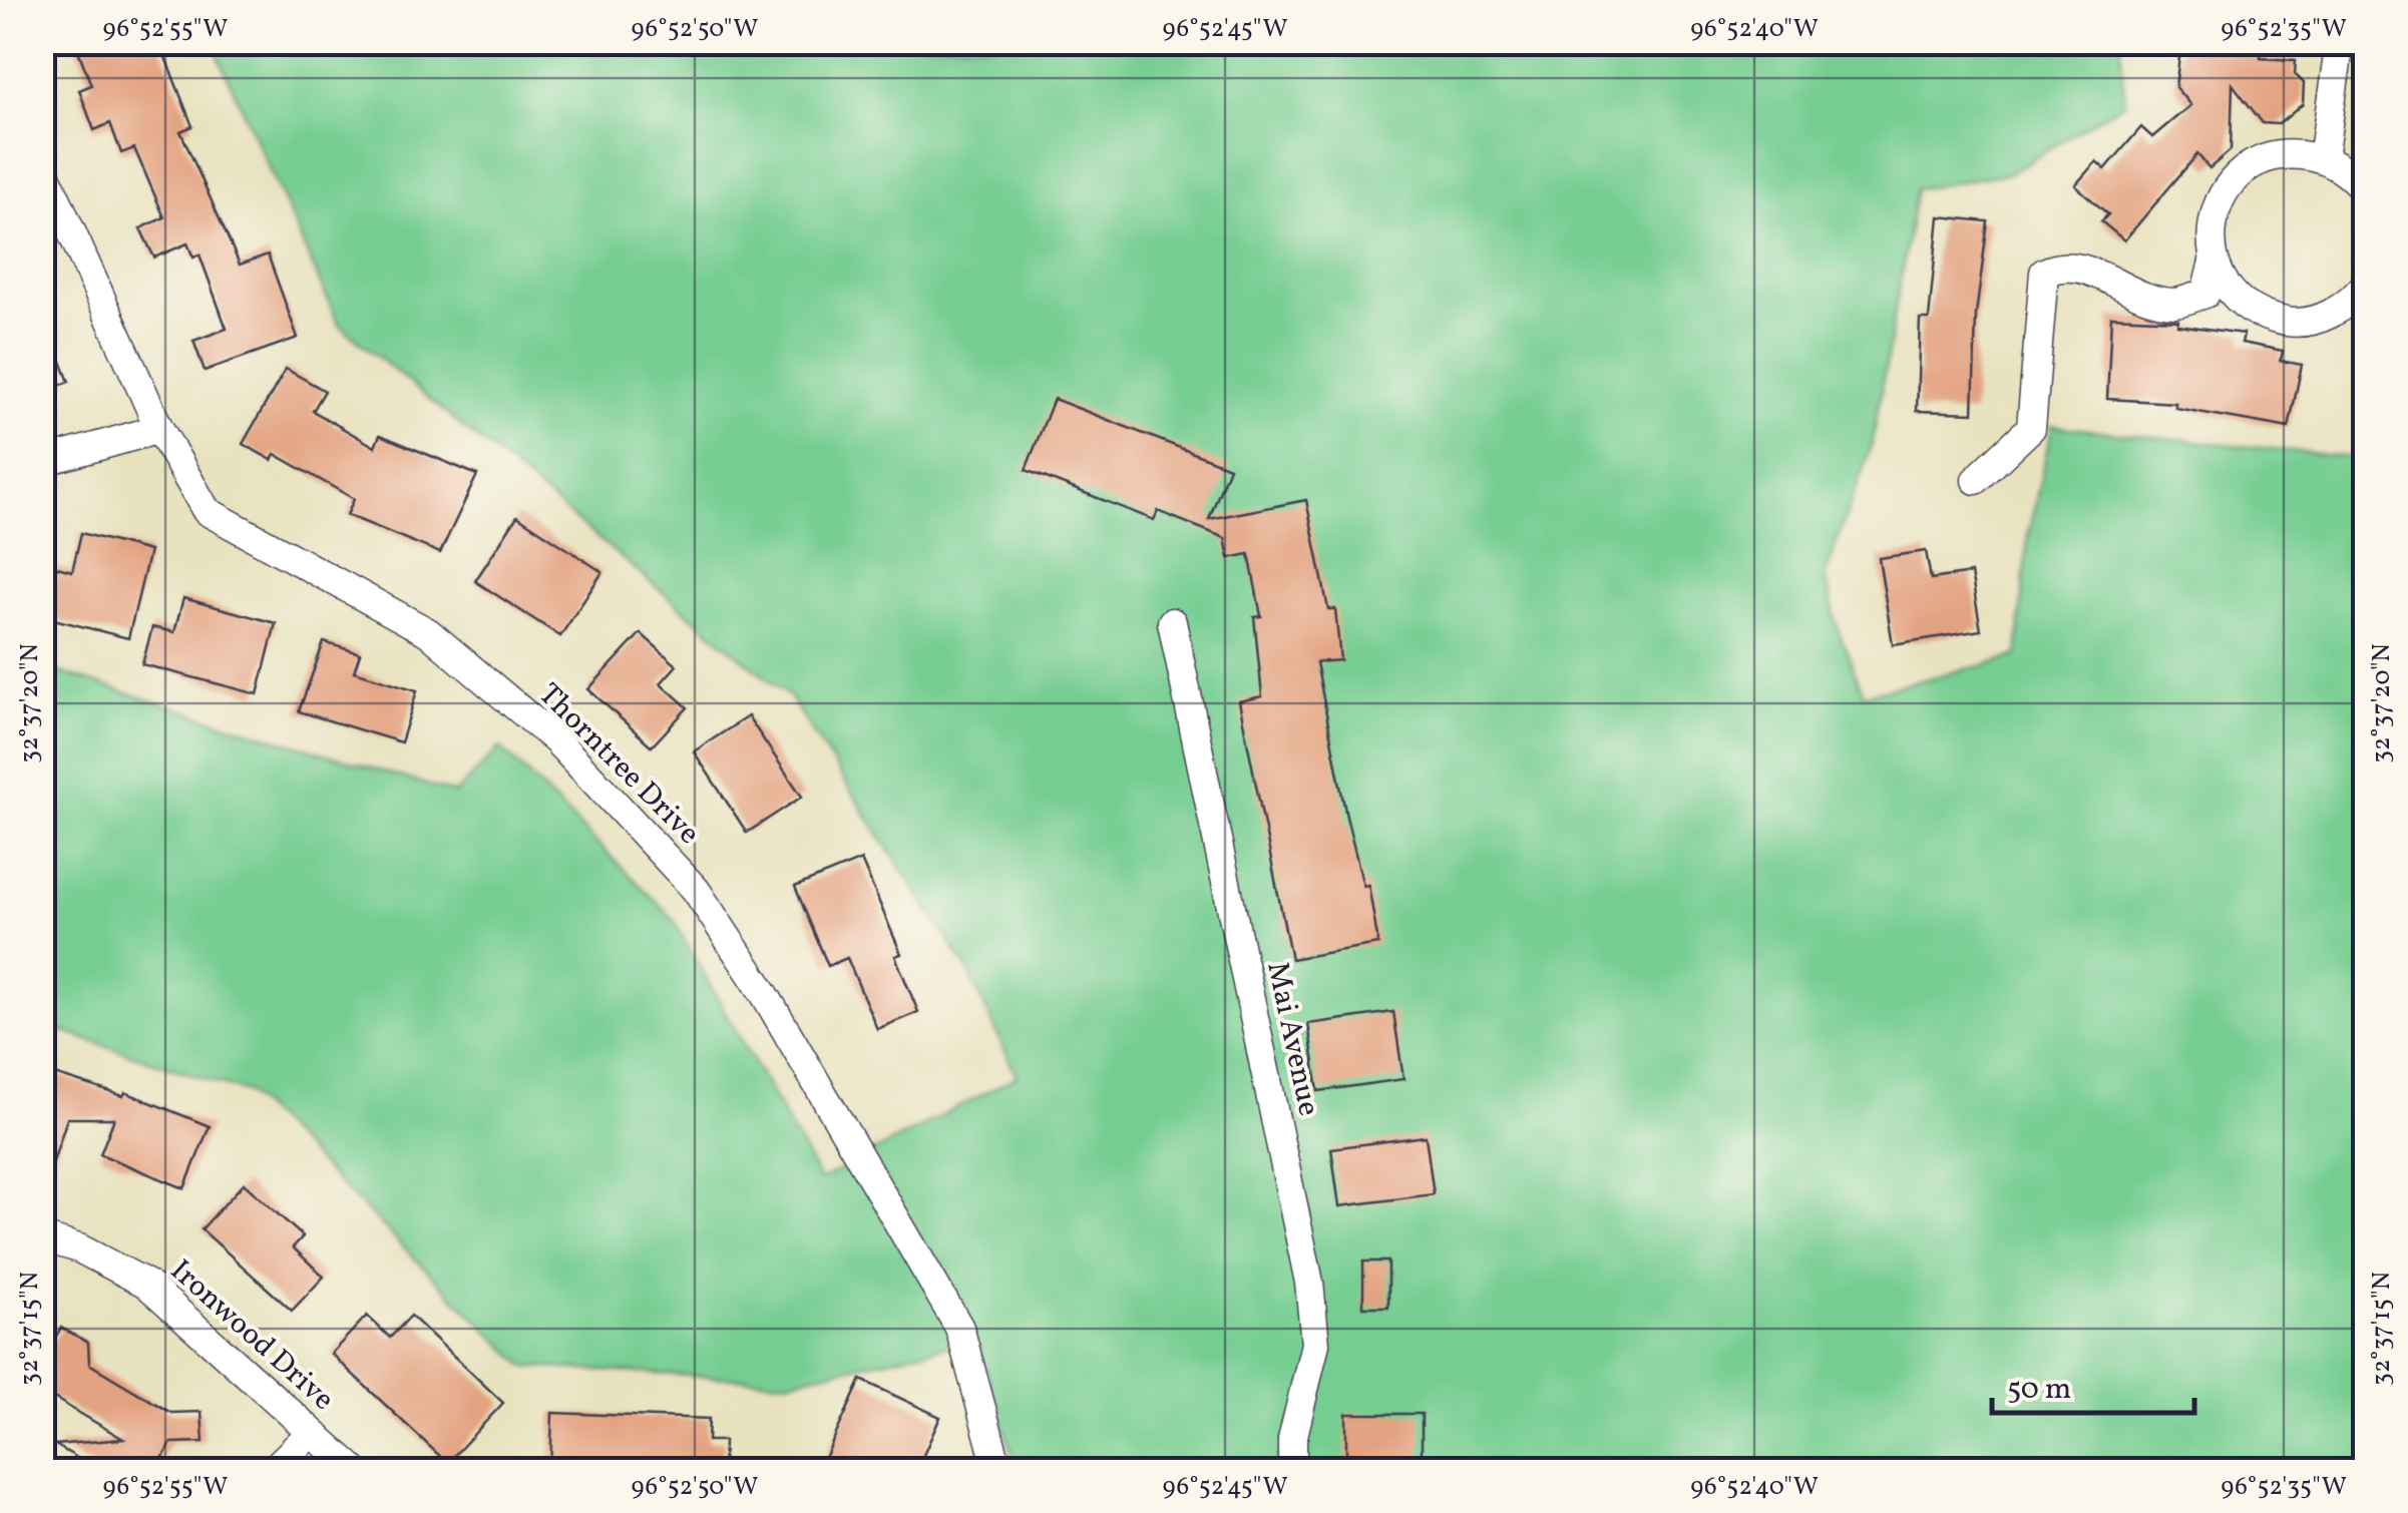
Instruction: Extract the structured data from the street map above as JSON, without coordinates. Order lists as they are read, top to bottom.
{
  "streets": {
    "street": ["Thorntree Drive", "Mai Avenue", "Ironwood Drive"]
  },
  "scale_bar": "50 m",
  "coordinates": [
    "96°52'55\"W",
    "96°52'50\"W",
    "96°52'45\"W",
    "96°52'40\"W",
    "96°52'35\"W",
    "32°37'20\"N",
    "32°37'15\"N"
  ]
}
